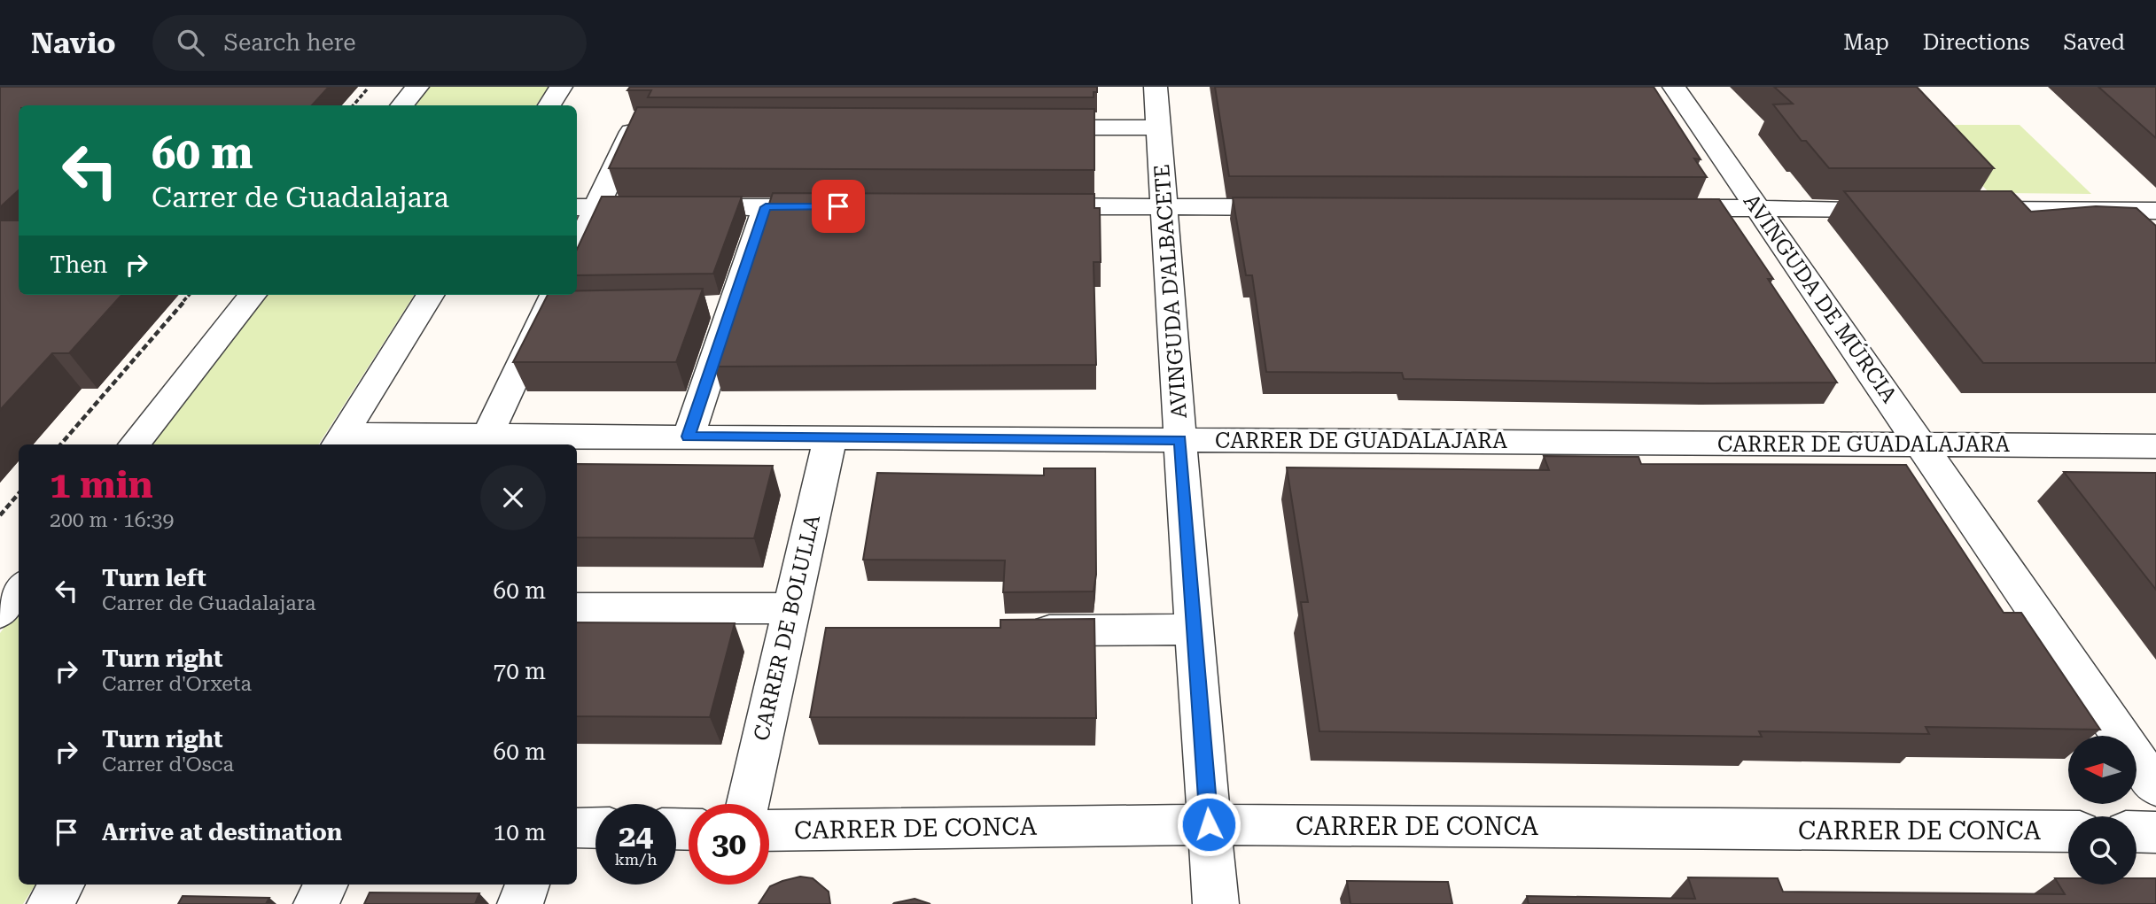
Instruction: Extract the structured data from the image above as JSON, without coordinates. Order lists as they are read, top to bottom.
{
  "streets": {
    "street": [
      "AVINGUDA D'ALBACETE",
      "AVINGUDA DE MÚRCIA",
      "CARRER DE GUADALAJARA",
      "CARRER DE BOLULLA",
      "CARRER DE CONCA"
    ]
  },
  "crossings": [
    ["AVINGUDA D'ALBACETE", "CARRER DE GUADALAJARA"],
    ["AVINGUDA D'ALBACETE", "CARRER DE CONCA"],
    ["AVINGUDA DE MÚRCIA", "CARRER DE GUADALAJARA"],
    ["CARRER DE GUADALAJARA", "CARRER DE BOLULLA"]
  ],
  "north": "left",
  "page": {
    "header": "Navio",
    "search": "Search here",
    "nav": ["Map", "Directions", "Saved"],
    "turn": ["60 m", "Carrer de Guadalajara"],
    "then": "Then",
    "heading": ["1 min", "200 m · 16:39"],
    "list": [
      {
        "name": "Turn left",
        "note": "Carrer de Guadalajara",
        "value": "60 m"
      },
      {
        "name": "Turn right",
        "note": "Carrer d'Orxeta",
        "value": "70 m"
      },
      {
        "name": "Turn right",
        "note": "Carrer d'Osca",
        "value": "60 m"
      },
      {
        "name": "Arrive at destination",
        "value": "10 m"
      }
    ],
    "speed": "24 km/h",
    "limit": "30"
  }
}
